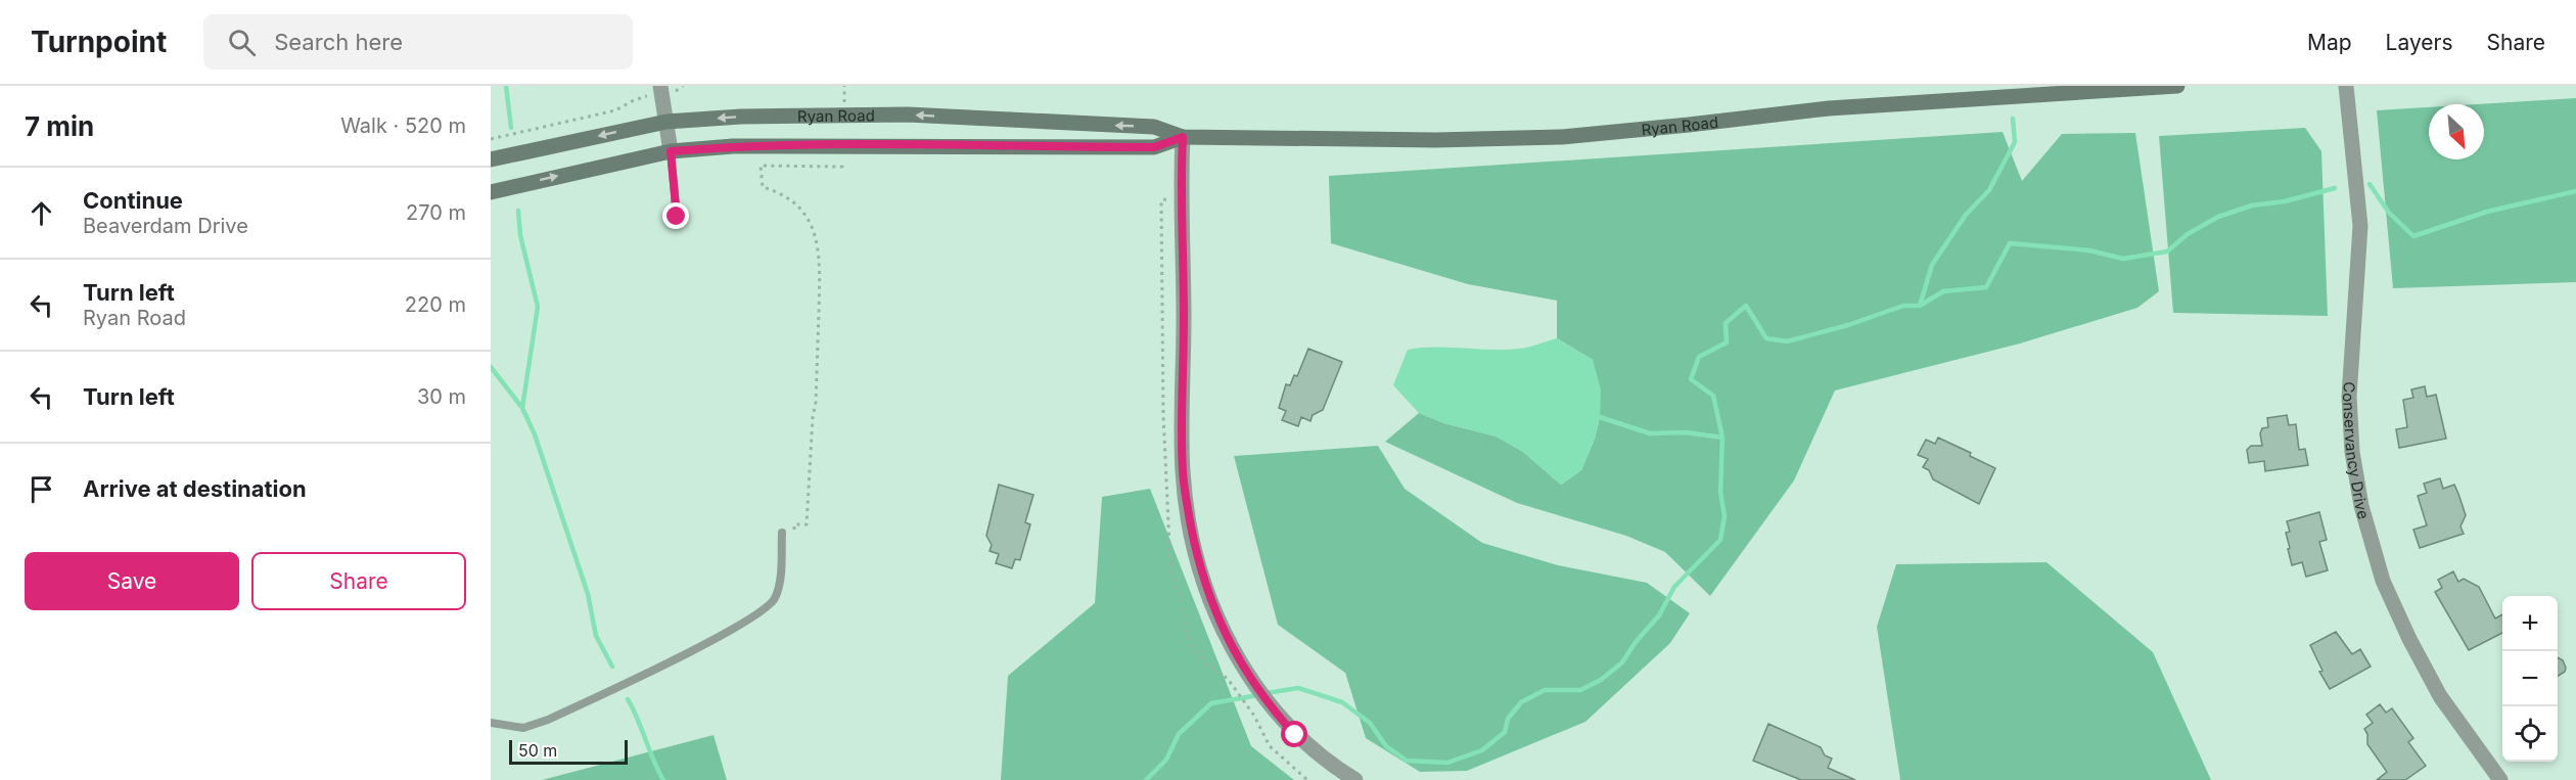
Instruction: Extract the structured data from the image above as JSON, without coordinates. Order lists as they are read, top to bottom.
{
  "streets": {
    "main road": ["Ryan Road"],
    "street": ["Conservancy Drive"]
  },
  "scale_bar": "50 m",
  "north": "bottom right",
  "page": {
    "header": "Turnpoint",
    "search": "Search here",
    "nav": ["Map", "Layers", "Share"],
    "heading": ["7 min", "Walk · 520 m"],
    "list": [
      ["Continue", "Beaverdam Drive", "270 m"],
      ["Turn left", "Ryan Road", "220 m"],
      ["Turn left", "30 m"],
      "Arrive at destination"
    ],
    "buttons": ["Save", "Share"],
    "map_buttons": ["+", "−"],
    "scale": "50 m"
  }
}
